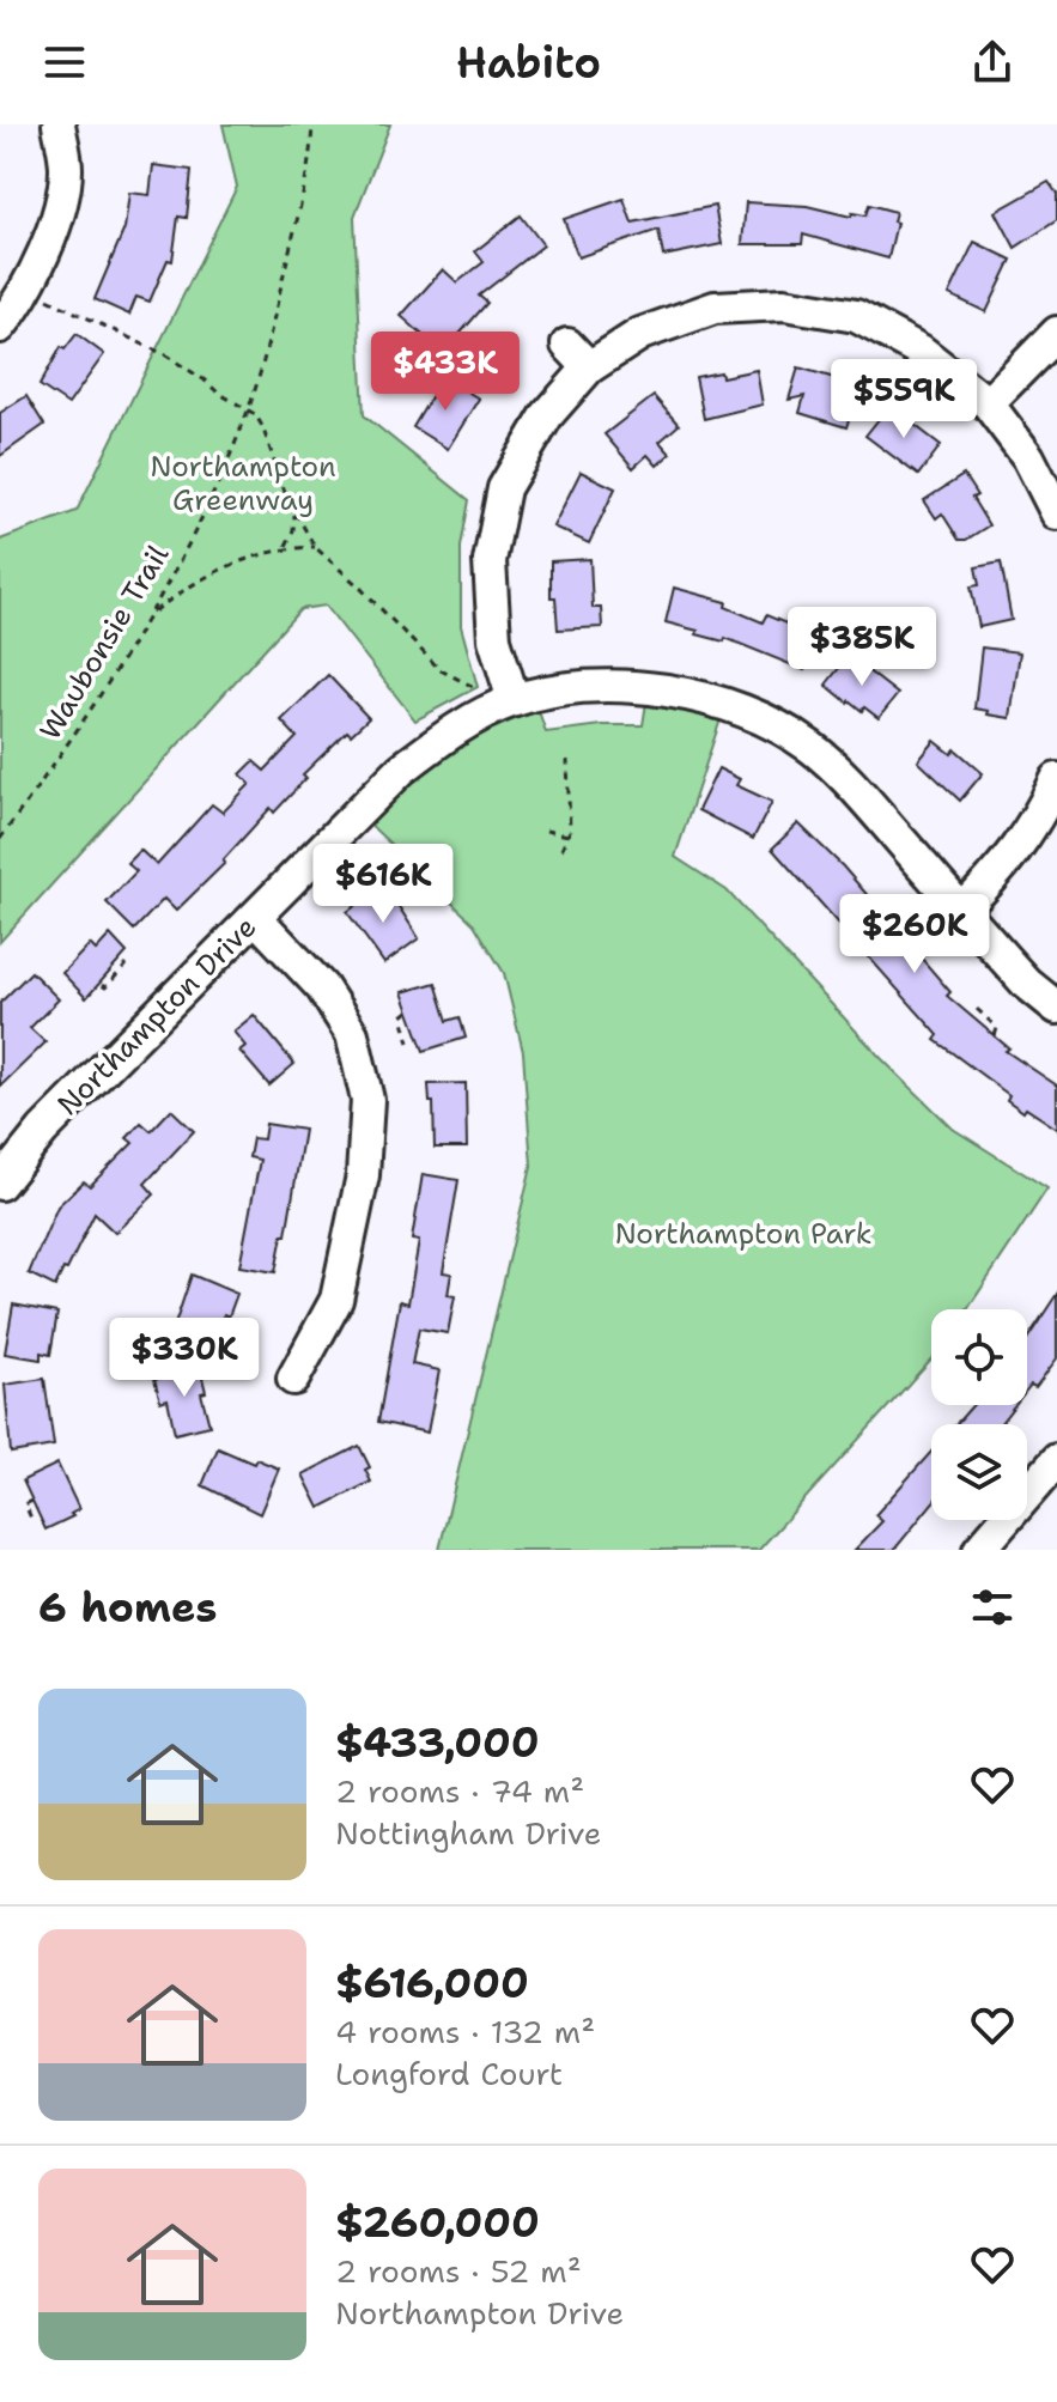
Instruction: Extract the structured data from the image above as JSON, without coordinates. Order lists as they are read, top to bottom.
{
  "streets": {
    "street": ["Northampton Drive"],
    "path": ["Waubonsie Trail"]
  },
  "parks": ["Northampton Greenway", "Northampton Park"],
  "page": {
    "header": "Habito",
    "price": [
      "$433K",
      "$559K",
      "$385K",
      "$616K",
      "$260K",
      "$330K"
    ],
    "heading": "6 homes",
    "list": [
      {
        "name": "$433,000",
        "note": "2 rooms · 74 m² · Nottingham Drive"
      },
      {
        "name": "$616,000",
        "note": "4 rooms · 132 m² · Longford Court"
      },
      {
        "name": "$260,000",
        "note": "2 rooms · 52 m² · Northampton Drive"
      }
    ]
  }
}
